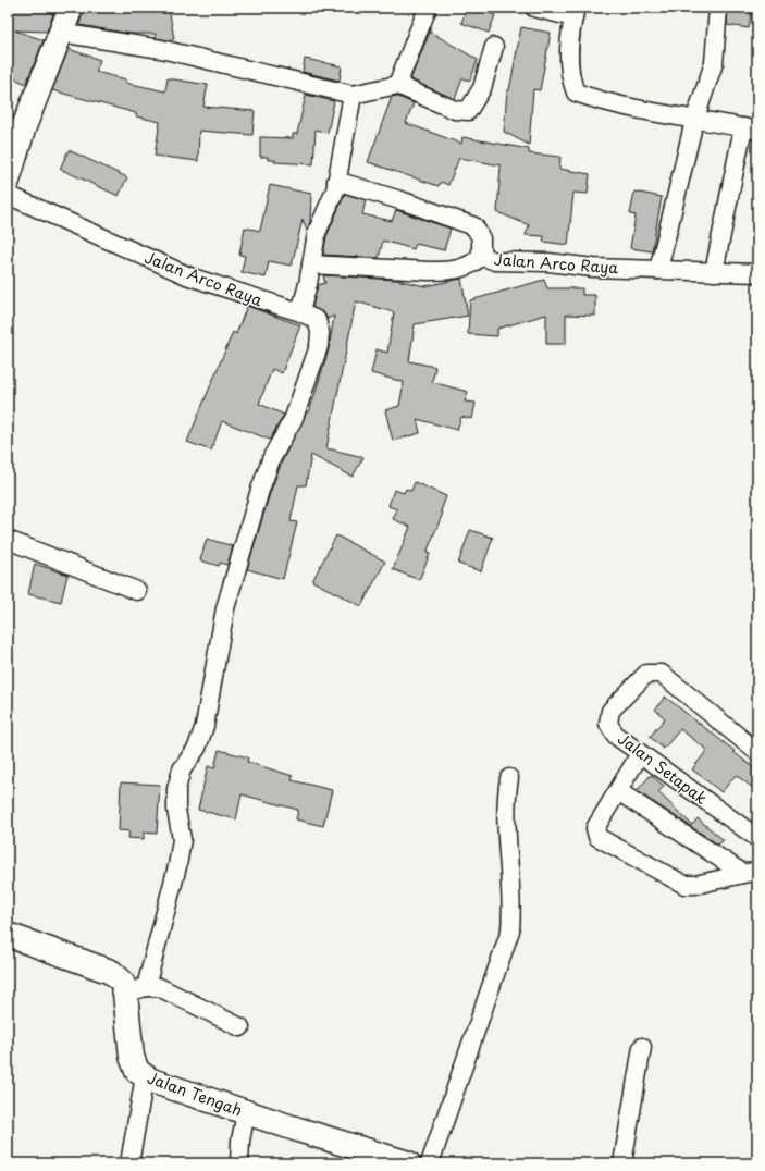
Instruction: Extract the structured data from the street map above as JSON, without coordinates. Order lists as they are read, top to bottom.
{
  "streets": {
    "main road": ["Jalan Tengah"],
    "street": ["Jalan Arco Raya", "Jalan Setapak"]
  },
  "crossings": [
    ["Jalan Arco Raya", "Jalan Tengah"]
  ]
}
